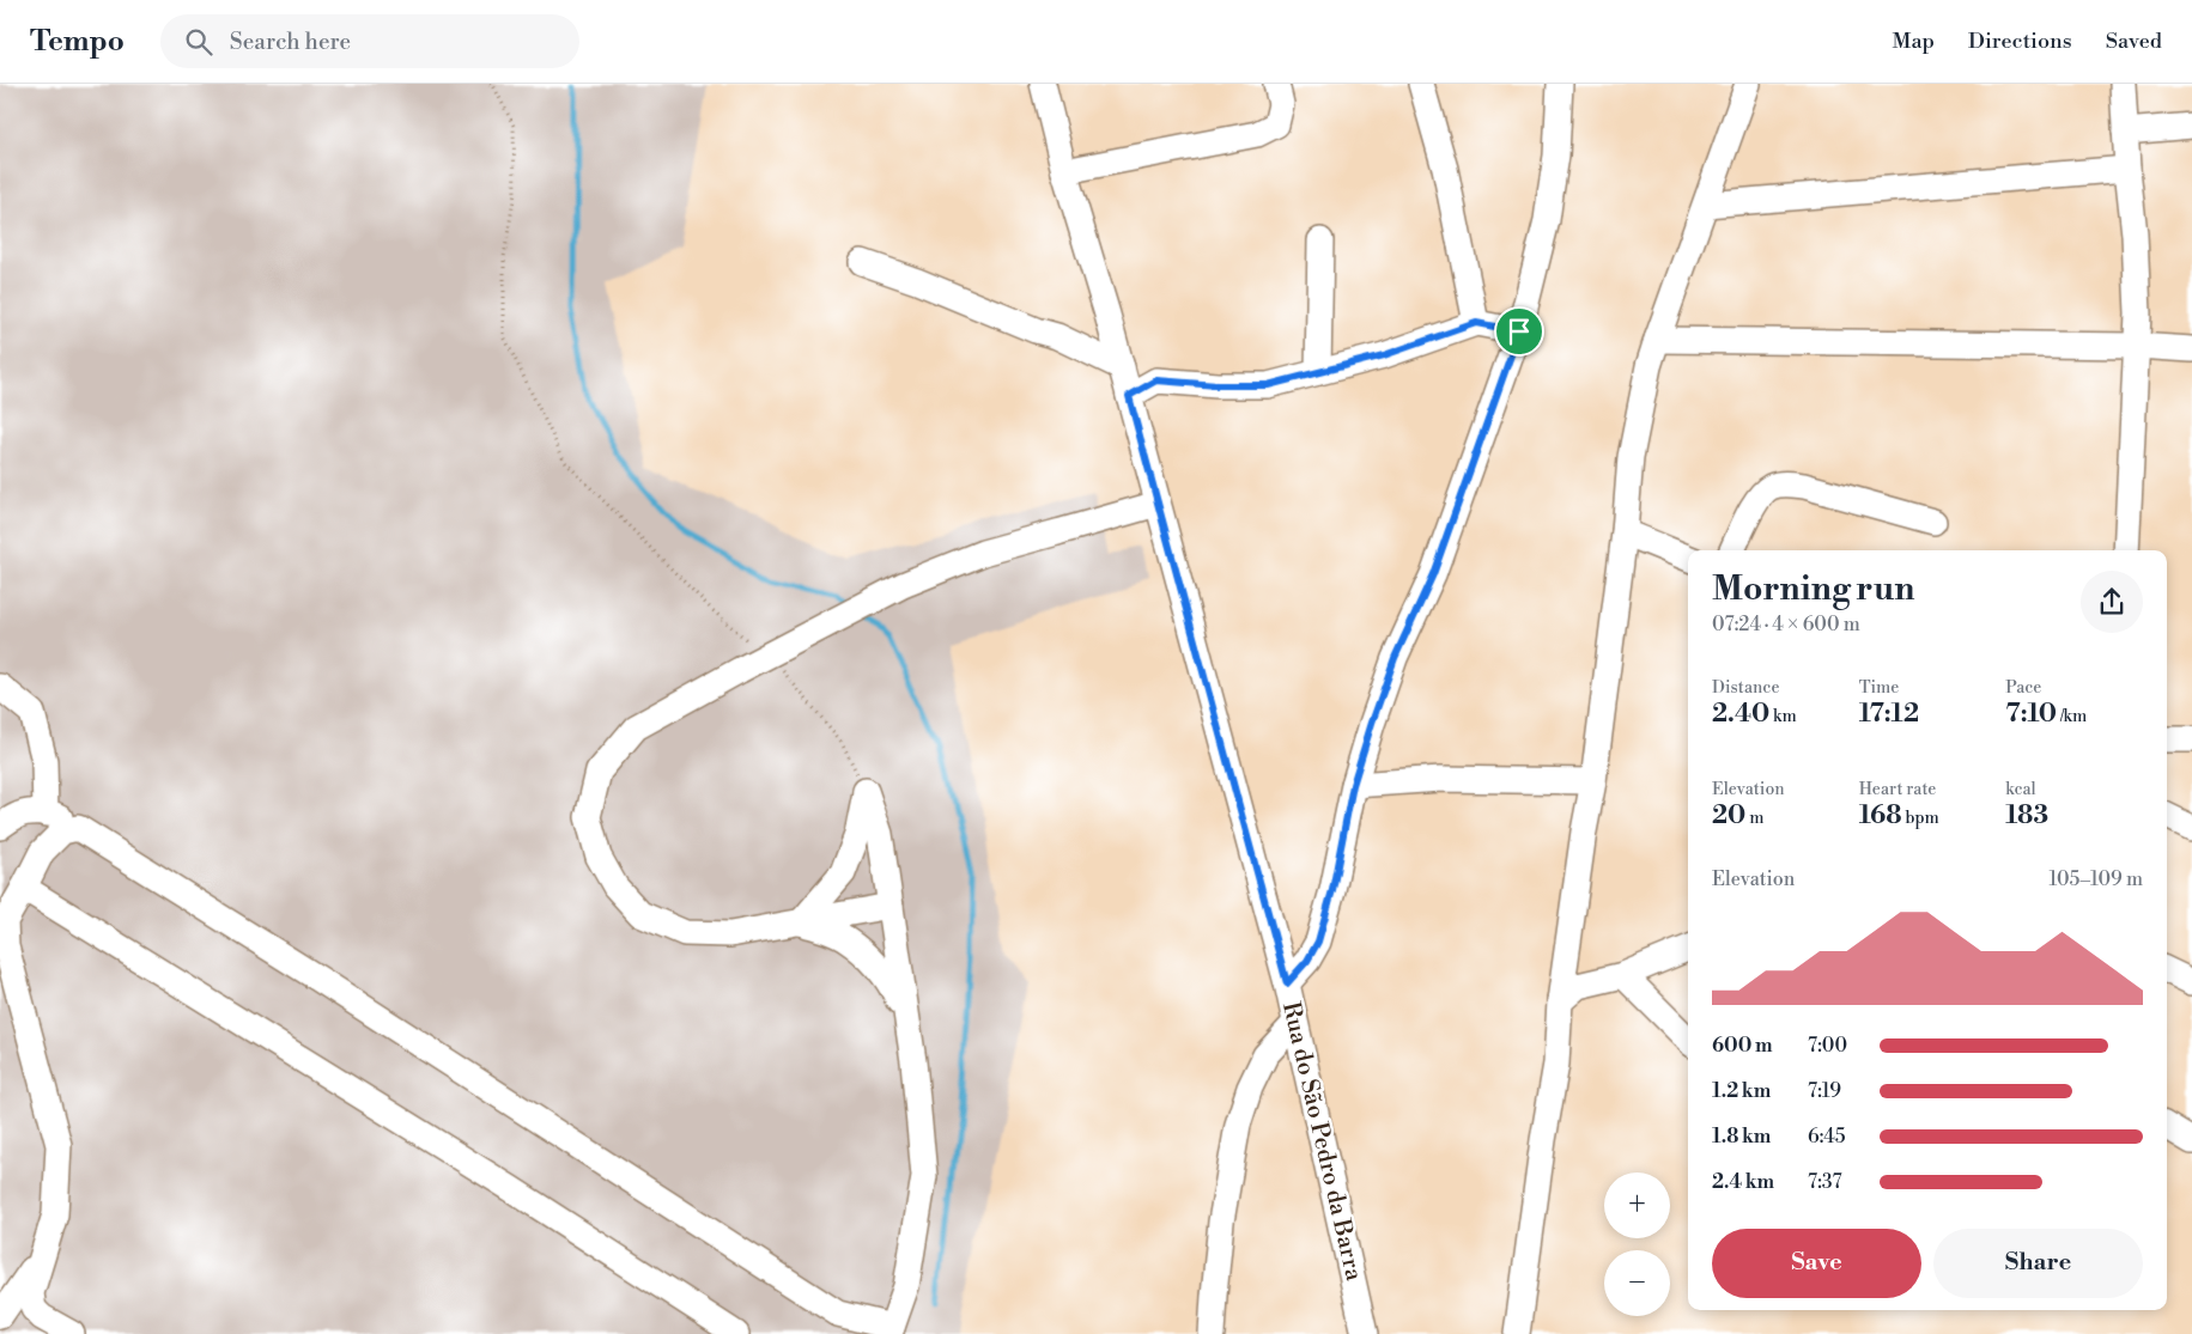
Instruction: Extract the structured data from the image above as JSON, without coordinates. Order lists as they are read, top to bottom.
{
  "streets": {
    "street": ["Rua do São Pedro da Barra"]
  },
  "page": {
    "header": "Tempo",
    "search": "Search here",
    "nav": ["Map", "Directions", "Saved"],
    "heading": ["Morning run", "07:24 · 4 × 600 m"],
    "stats": [
      ["Distance", "2.40 km"],
      ["Time", "17:12"],
      ["Pace", "7:10 /km"],
      ["Elevation", "20 m"],
      ["Heart rate", "168 bpm"],
      ["kcal", "183"]
    ],
    "chart": ["Elevation", "105–109 m"],
    "list": [
      {
        "name": "600 m",
        "note": "7:00"
      },
      {
        "name": "1.2 km",
        "note": "7:19"
      },
      {
        "name": "1.8 km",
        "note": "6:45"
      },
      {
        "name": "2.4 km",
        "note": "7:37"
      }
    ],
    "map_buttons": ["+", "−"],
    "buttons": ["Save", "Share"]
  }
}
